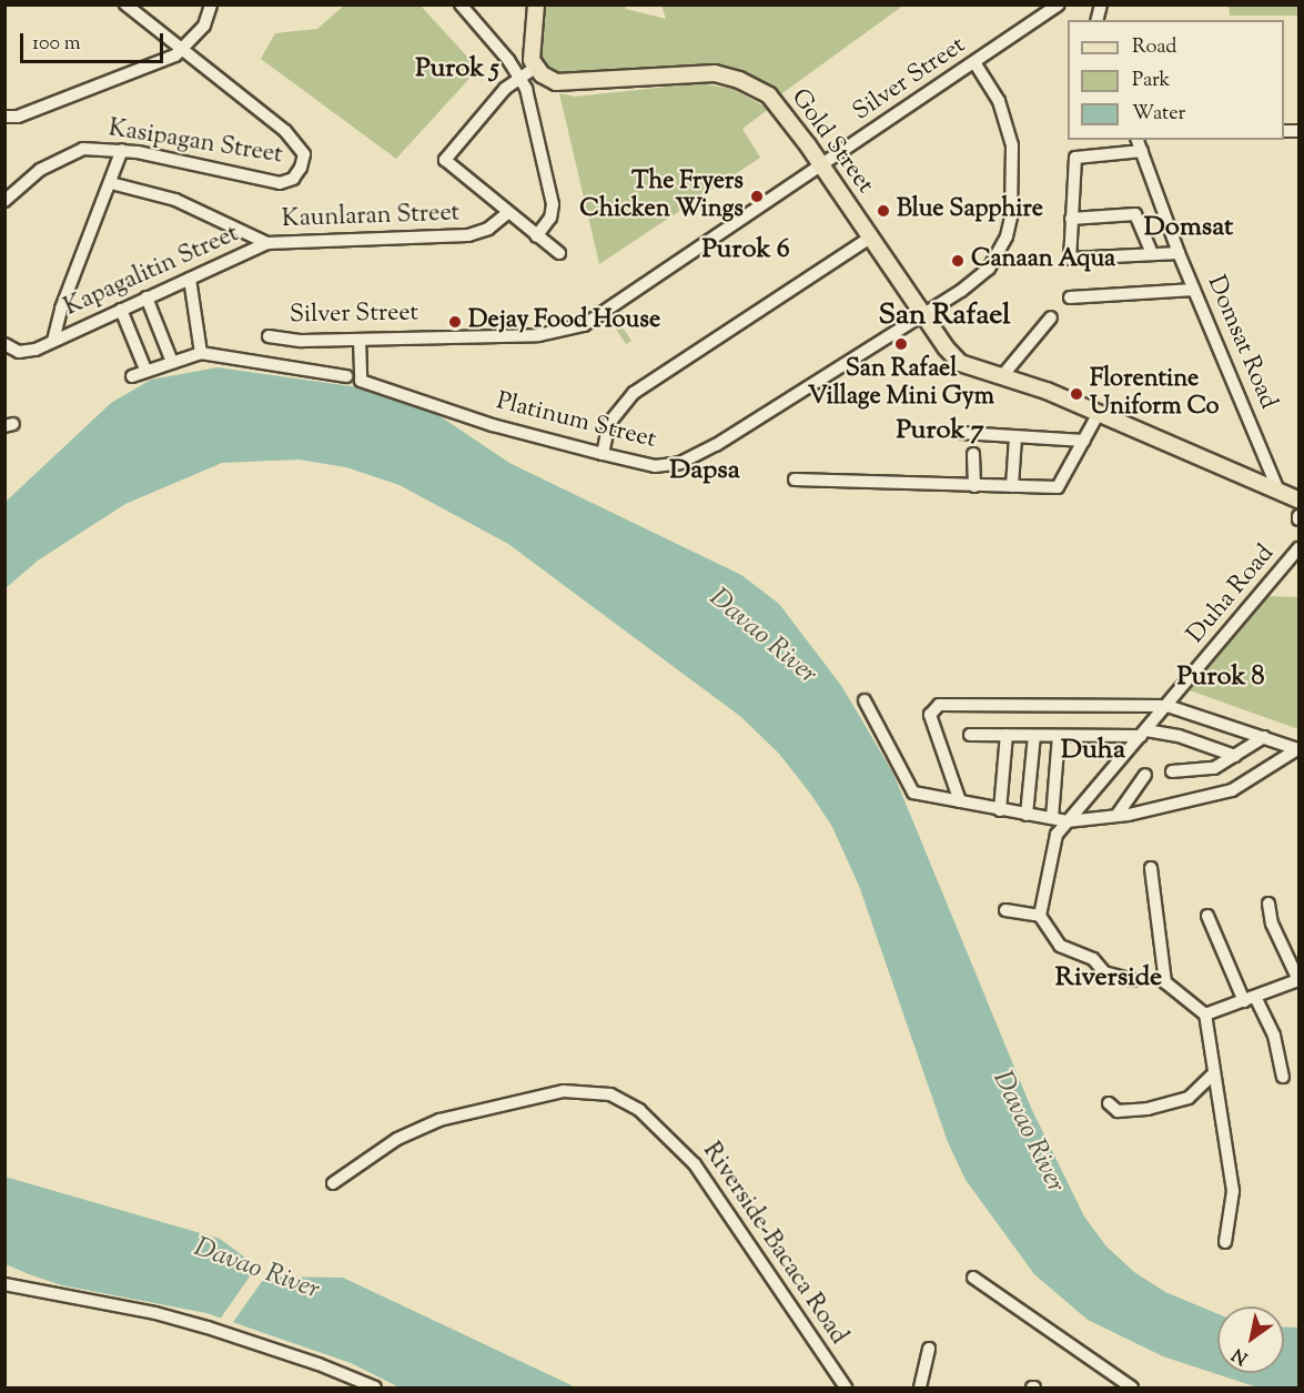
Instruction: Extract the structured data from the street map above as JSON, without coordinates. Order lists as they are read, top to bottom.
{
  "streets": {
    "main road": ["Gold Street"],
    "street": [
      "Silver Street",
      "Kasipagan Street",
      "Kaunlaran Street",
      "Kapagalitin Street",
      "Domsat Road",
      "Platinum Street",
      "Duha Road",
      "Riverside-Bacaca Road"
    ]
  },
  "crossings": [
    ["Silver Street", "Gold Street"],
    ["Silver Street", "Platinum Street"],
    ["Gold Street", "Domsat Road"],
    ["Gold Street", "Platinum Street"],
    ["Kaunlaran Street", "Kapagalitin Street"]
  ],
  "districts": [
    "Purok 5",
    "Domsat",
    "Purok 6",
    "San Rafael",
    "Purok 7",
    "Dapsa",
    "Purok 8",
    "Duha",
    "Riverside"
  ],
  "water": ["Davao River"],
  "places": [
    "The Fryers Chicken Wings",
    "Blue Sapphire",
    "Canaan Aqua",
    "Dejay Food House",
    "San Rafael Village Mini Gym",
    "Florentine Uniform Co"
  ],
  "legend": ["Road", "Park", "Water"],
  "scale_bar": "100 m",
  "north": "bottom left"
}
